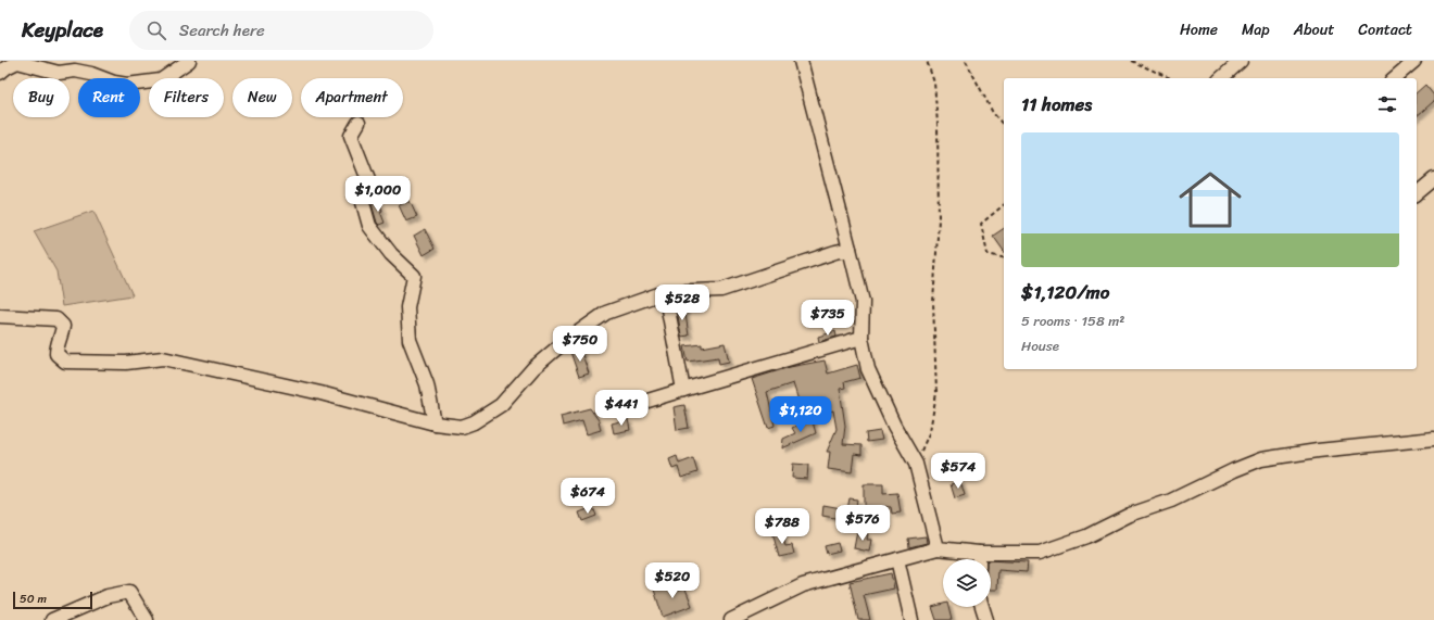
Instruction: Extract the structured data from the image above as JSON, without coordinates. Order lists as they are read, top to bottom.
{
  "scale_bar": "50 m",
  "page": {
    "header": "Keyplace",
    "search": "Search here",
    "nav": [
      "Home",
      "Map",
      "About",
      "Contact"
    ],
    "chip": [
      "Buy",
      "Rent",
      "Filters",
      "New",
      "Apartment"
    ],
    "heading": "11 homes",
    "list": [
      {
        "name": "$1,120/mo",
        "note": "5 rooms · 158 m² · House"
      }
    ],
    "price": [
      "$1,000",
      "$528",
      "$735",
      "$750",
      "$441",
      "$1,120",
      "$574",
      "$674",
      "$576",
      "$788",
      "$520"
    ],
    "scale": "50 m"
  }
}
